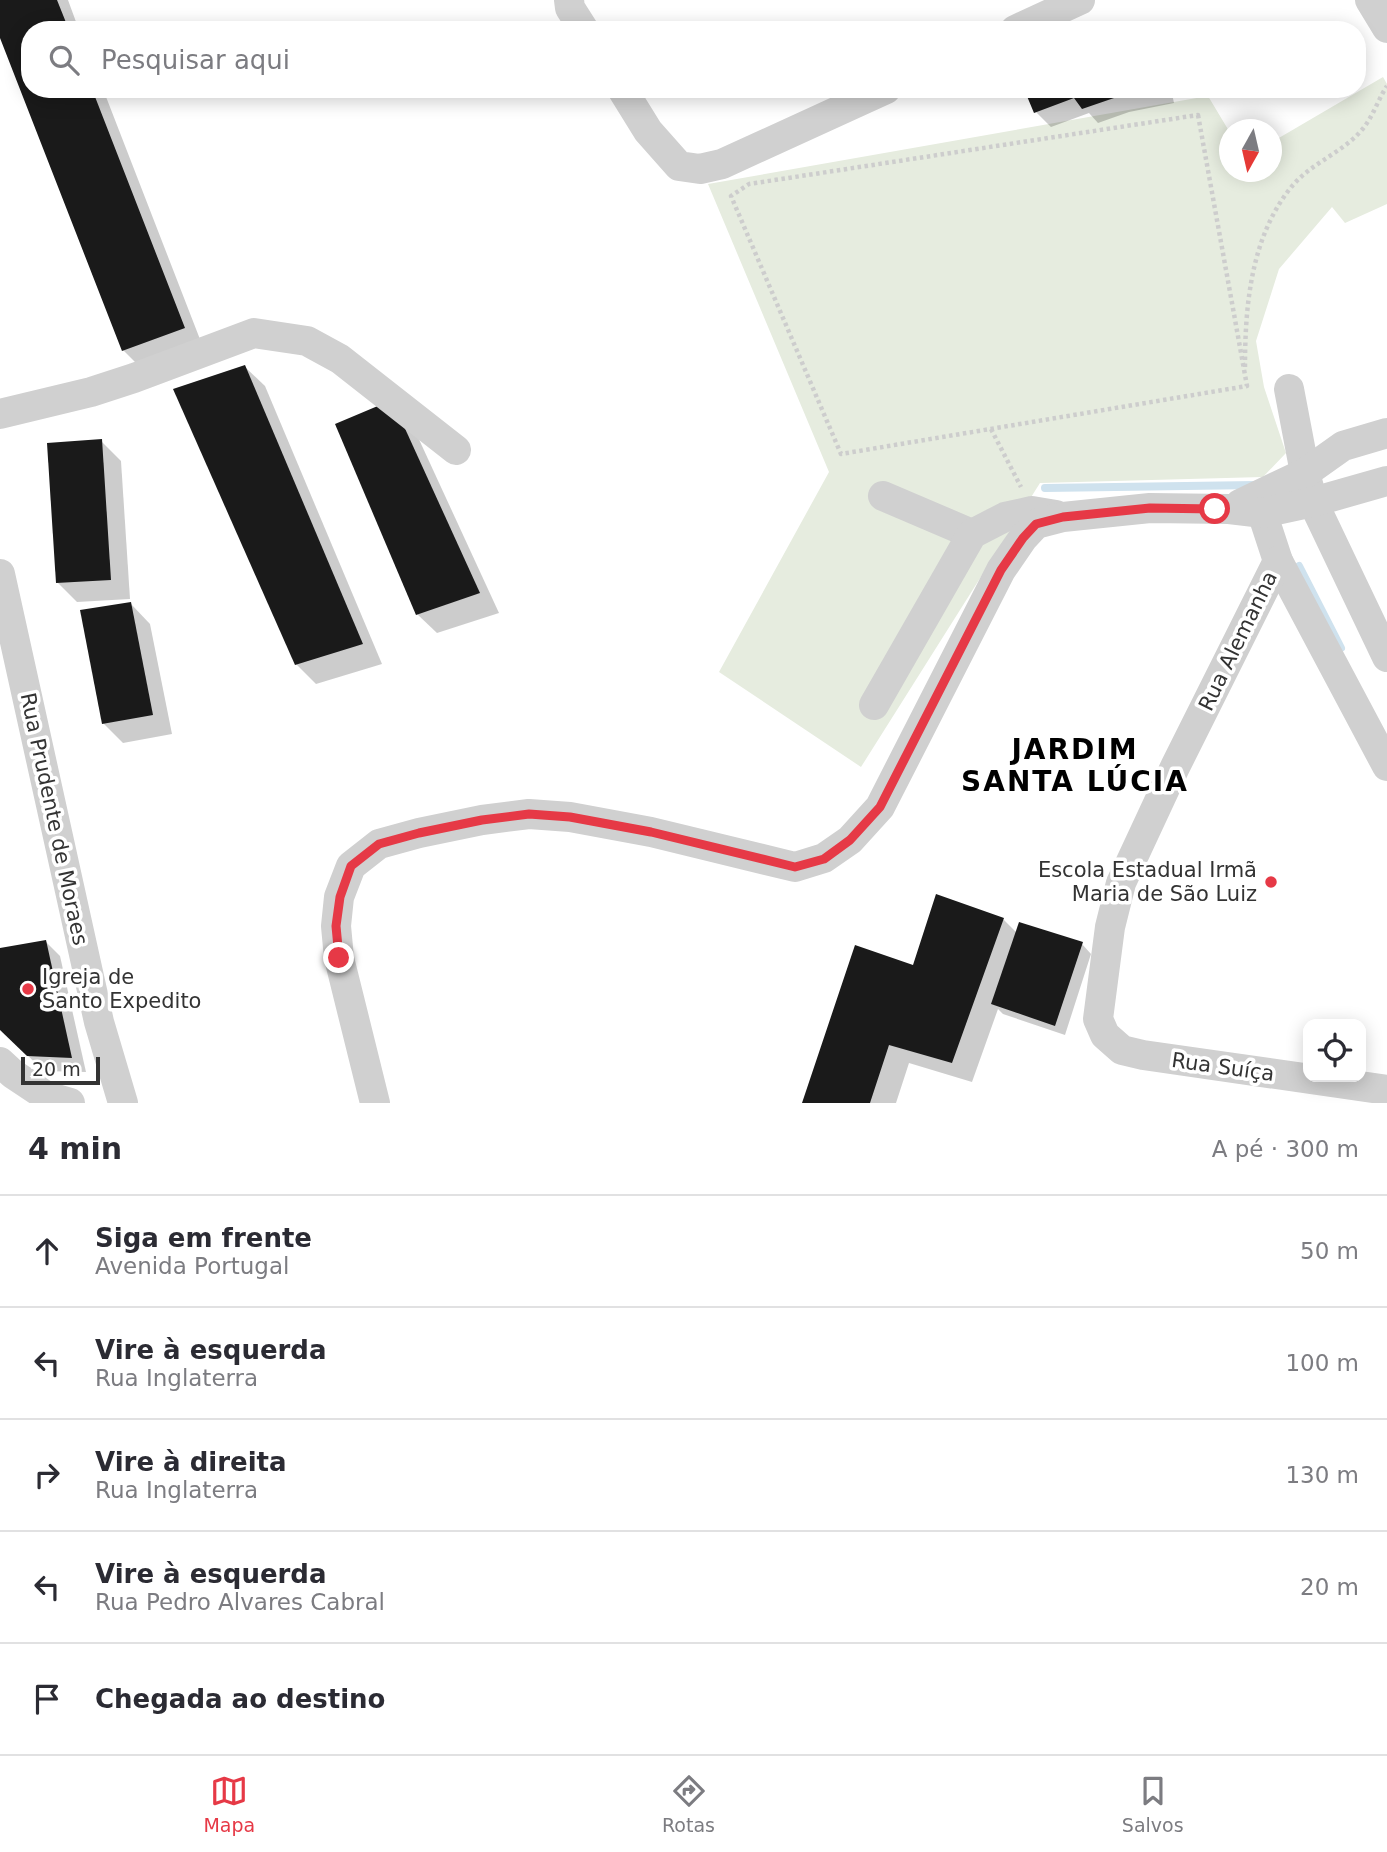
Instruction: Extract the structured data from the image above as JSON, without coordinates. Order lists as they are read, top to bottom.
{
  "streets": {
    "street": ["Rua Alemanha", "Rua Prudente de Moraes", "Rua Suíça"]
  },
  "crossings": [
    ["Rua Alemanha", "Rua Suíça"]
  ],
  "districts": ["JARDIM SANTA LÚCIA"],
  "places": ["Escola Estadual Irmã Maria de São Luiz", "Igreja de Santo Expedito"],
  "scale_bar": "20 m",
  "north": "bottom",
  "page": {
    "search": "Pesquisar aqui",
    "scale": "20 m",
    "heading": ["4 min", "A pé · 300 m"],
    "list": [
      ["Siga em frente", "Avenida Portugal", "50 m"],
      ["Vire à esquerda", "Rua Inglaterra", "100 m"],
      ["Vire à direita", "Rua Inglaterra", "130 m"],
      ["Vire à esquerda", "Rua Pedro Alvares Cabral", "20 m"],
      "Chegada ao destino"
    ],
    "nav": ["Mapa", "Rotas", "Salvos"]
  }
}
